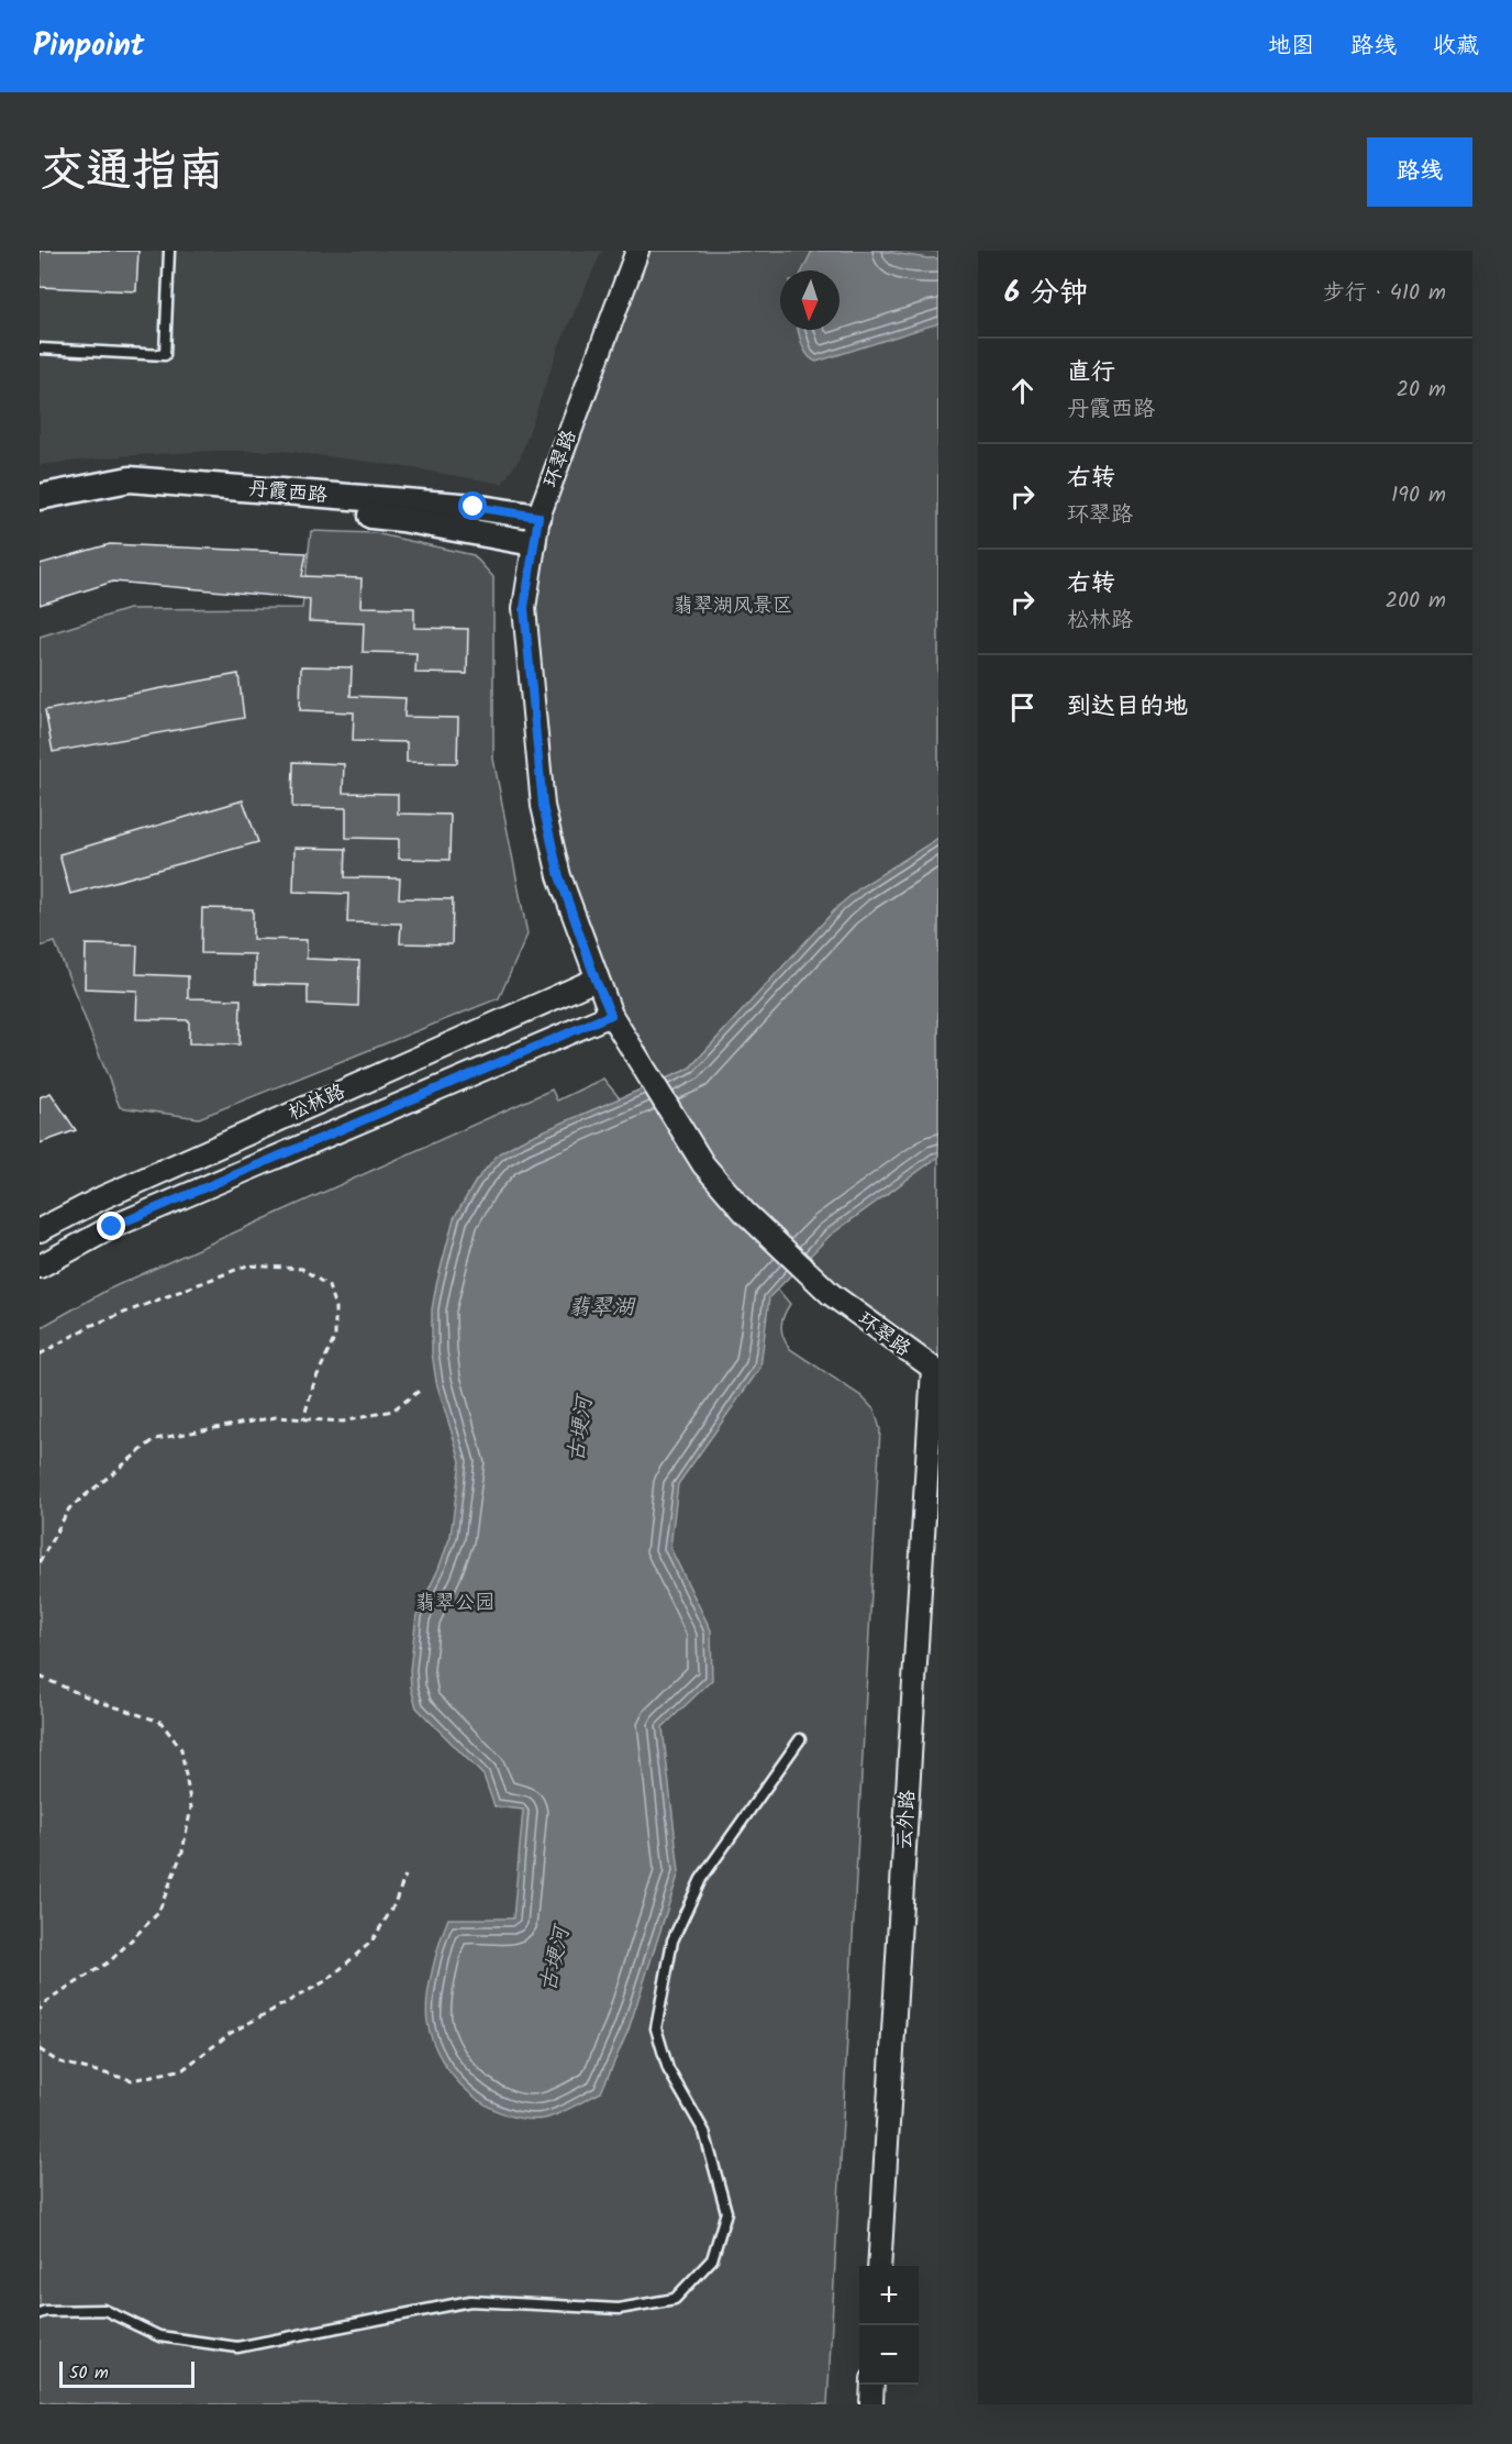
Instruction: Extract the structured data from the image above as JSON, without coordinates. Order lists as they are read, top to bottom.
{
  "streets": {
    "main road": ["丹霞西路"],
    "street": ["环翠路", "松林路", "云外路"]
  },
  "crossings": [
    ["环翠路", "丹霞西路"],
    ["环翠路", "松林路"],
    ["环翠路", "云外路"]
  ],
  "water": ["翡翠湖", "古埂河"],
  "parks": ["翡翠湖风景区", "翡翠公园"],
  "scale_bar": "50 m",
  "north": "bottom",
  "page": {
    "header": "Pinpoint",
    "nav": ["地图", "路线", "收藏"],
    "title": "交通指南",
    "buttons": "路线",
    "heading": ["6 分钟", "步行 · 410 m"],
    "list": [
      ["直行", "丹霞西路", "20 m"],
      ["右转", "环翠路", "190 m"],
      ["右转", "松林路", "200 m"],
      "到达目的地"
    ],
    "map_buttons": ["+", "−"],
    "scale": "50 m"
  }
}
